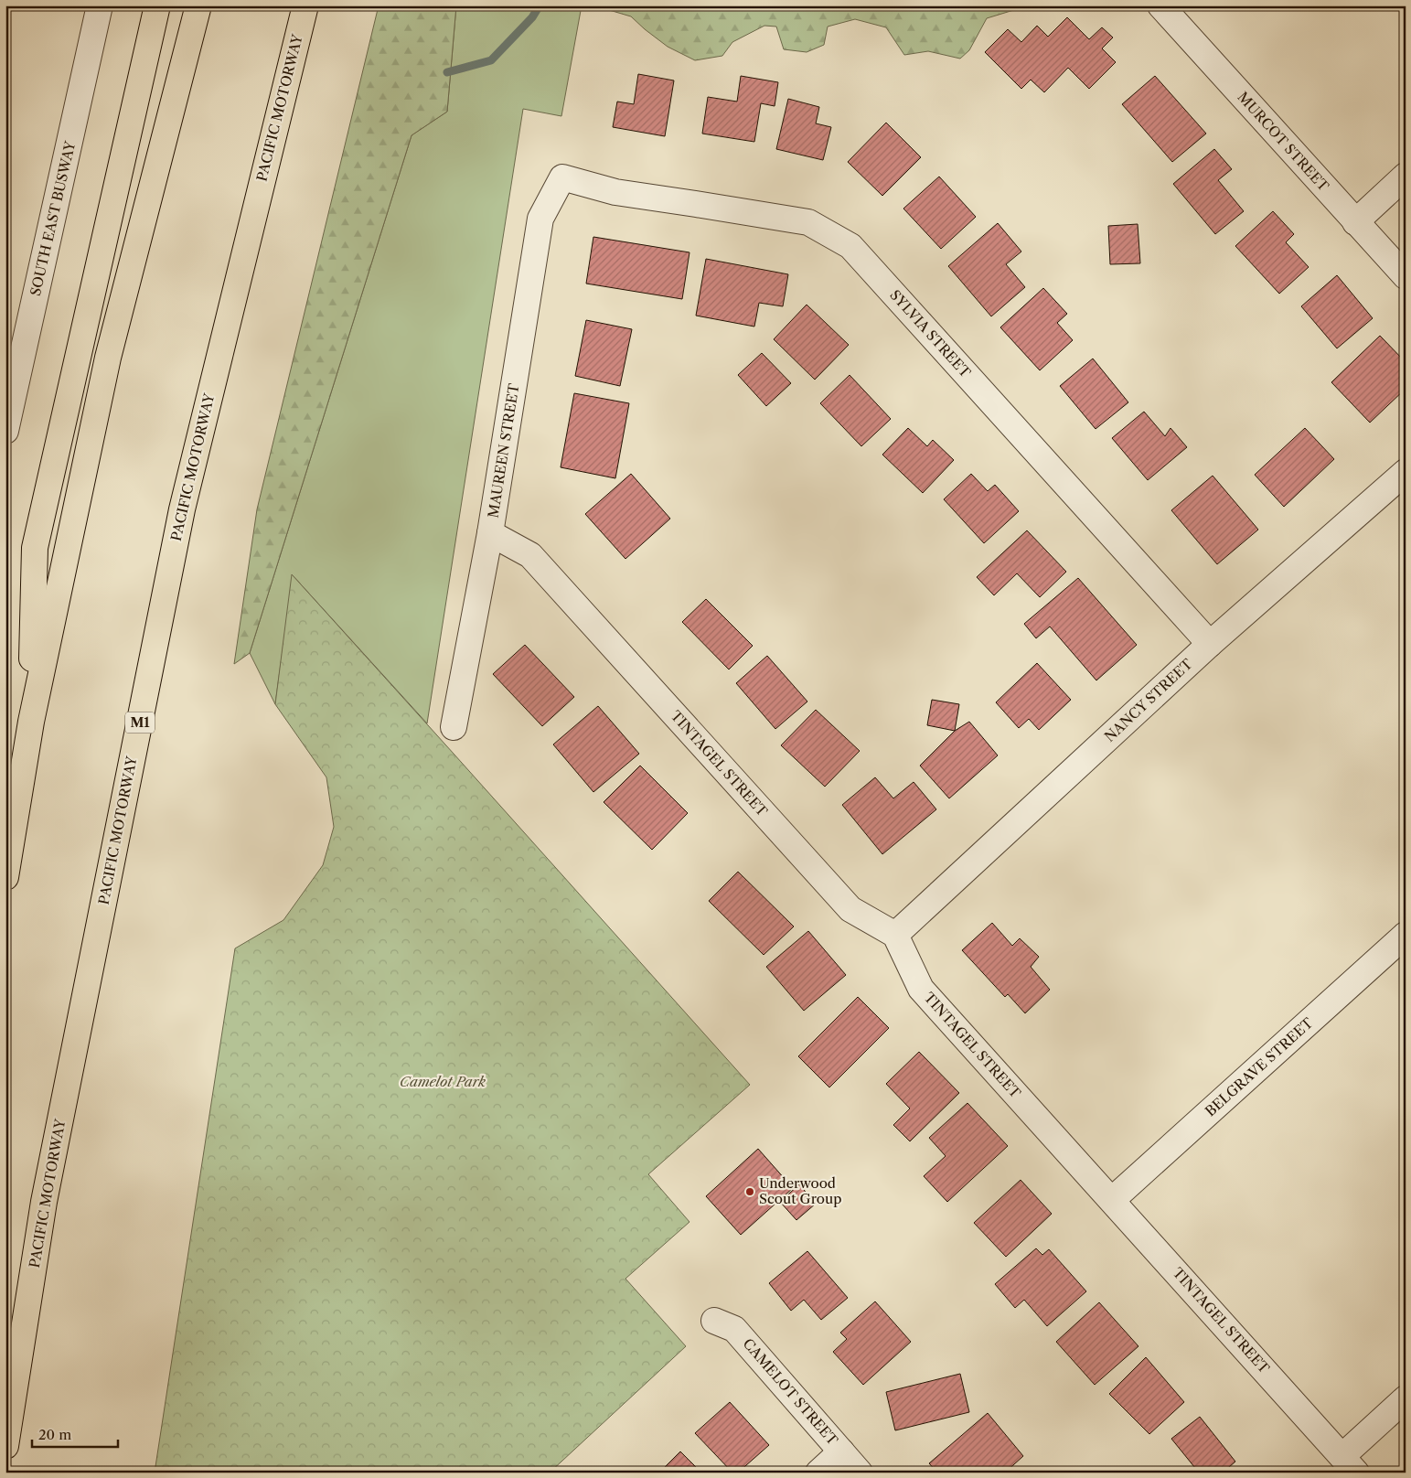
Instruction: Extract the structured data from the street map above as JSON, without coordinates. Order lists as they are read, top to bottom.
{
  "streets": {
    "highway": ["PACIFIC MOTORWAY", "M1"],
    "street": [
      "MURCOT STREET",
      "SOUTH EAST BUSWAY",
      "SYLVIA STREET",
      "MAUREEN STREET",
      "NANCY STREET",
      "TINTAGEL STREET",
      "BELGRAVE STREET",
      "CAMELOT STREET"
    ]
  },
  "crossings": [
    ["SYLVIA STREET", "MAUREEN STREET"],
    ["SYLVIA STREET", "NANCY STREET"],
    ["MAUREEN STREET", "TINTAGEL STREET"],
    ["NANCY STREET", "TINTAGEL STREET"],
    ["TINTAGEL STREET", "BELGRAVE STREET"]
  ],
  "parks": ["Camelot Park"],
  "places": ["Underwood Scout Group"],
  "scale_bar": "20 m"
}
